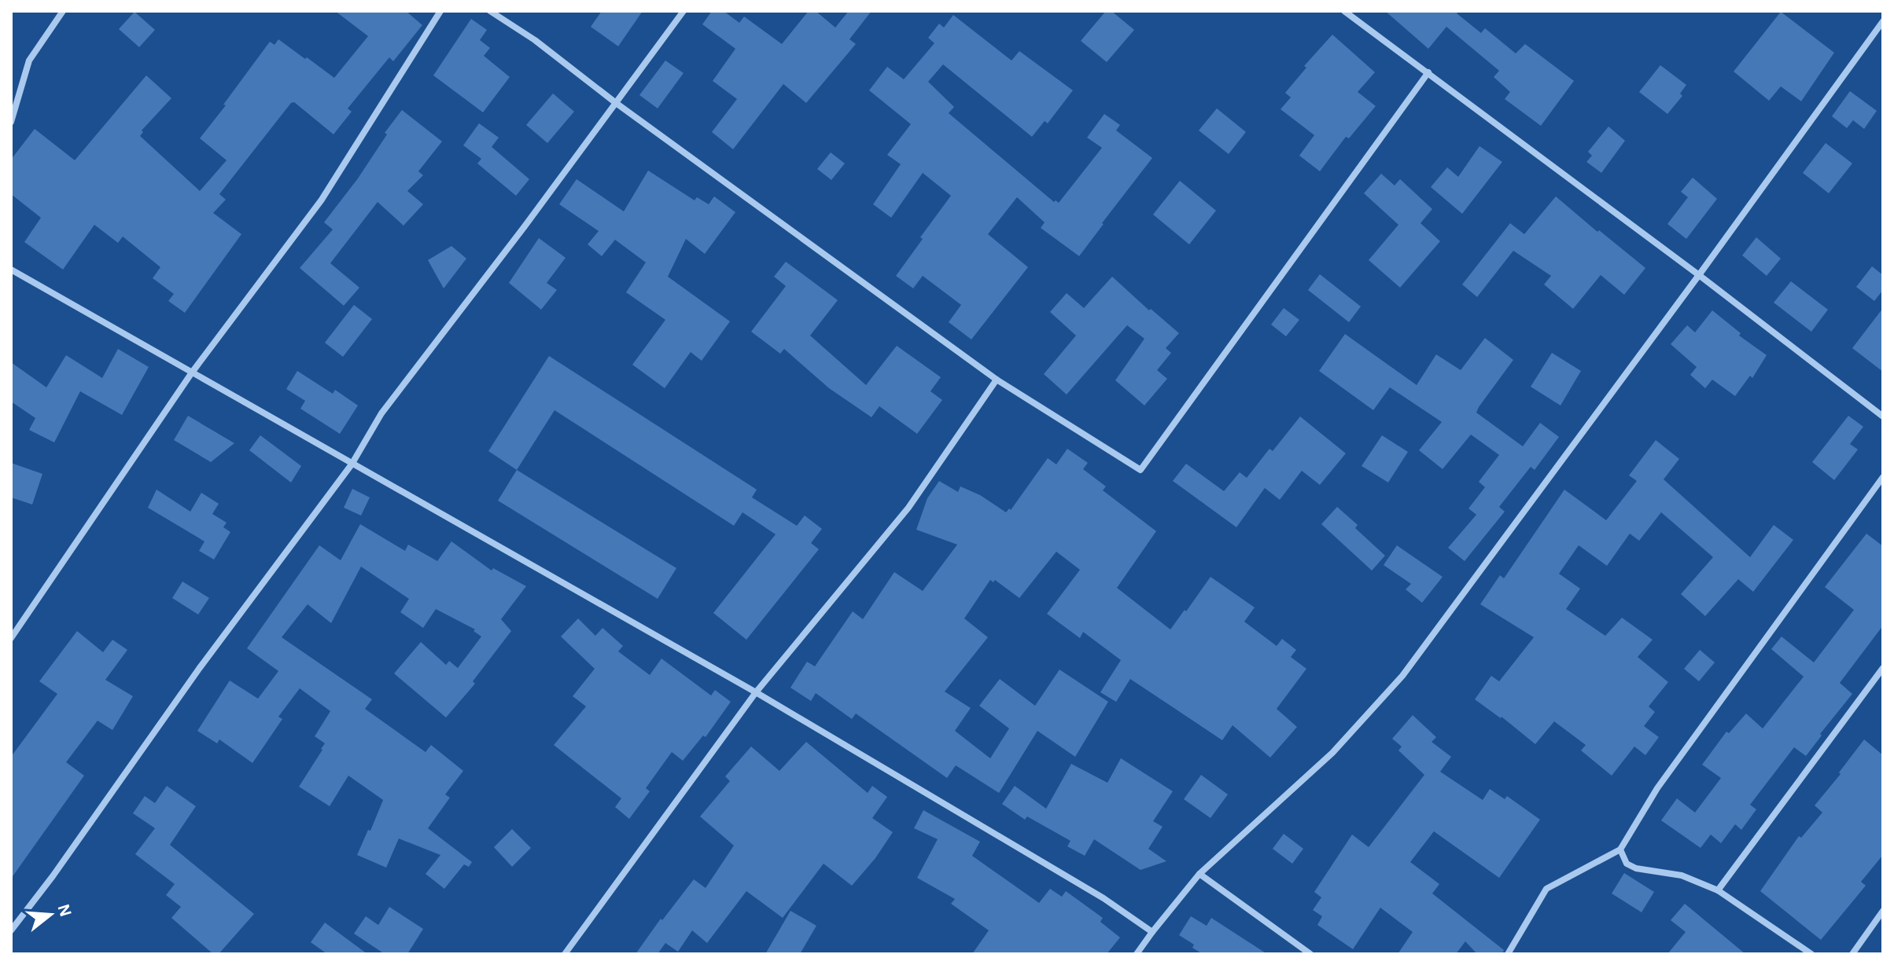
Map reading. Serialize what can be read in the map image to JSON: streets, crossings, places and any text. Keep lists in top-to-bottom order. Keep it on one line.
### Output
{"north":"right"}
